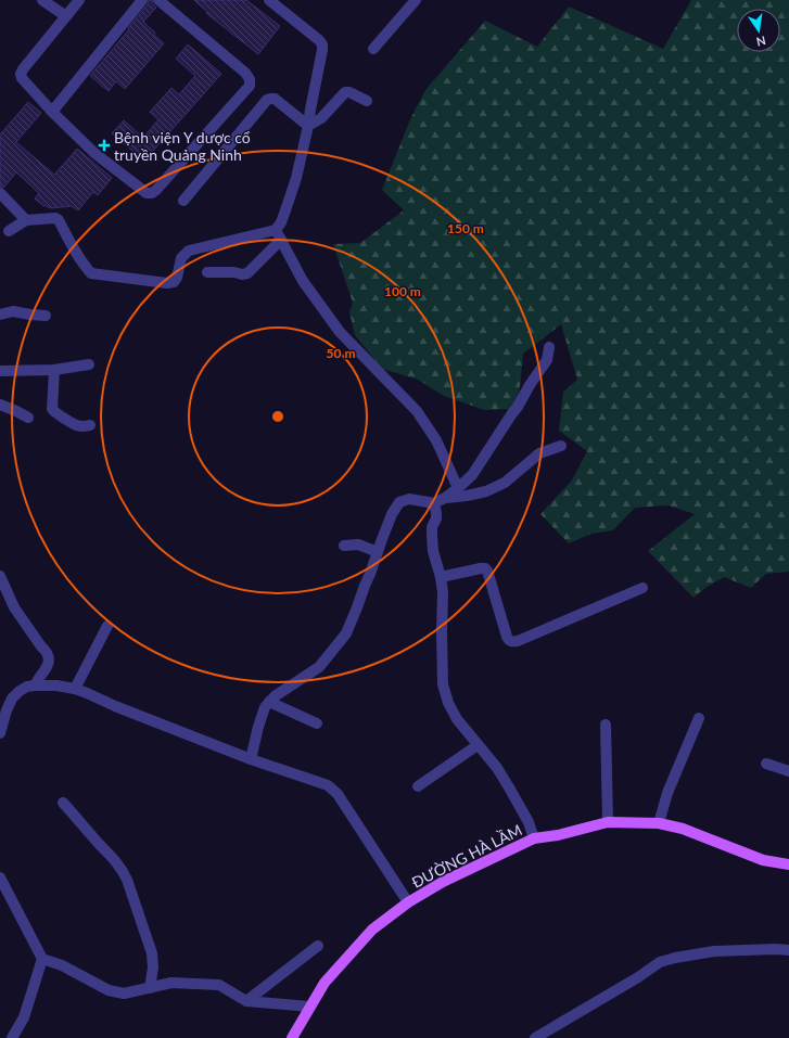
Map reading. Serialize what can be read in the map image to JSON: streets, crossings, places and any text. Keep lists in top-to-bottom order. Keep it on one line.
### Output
{"streets":{"main road":["ĐƯỜNG HÀ LẦM"]},"places":{"health":["Bệnh viện Y dược cổ truyền Quảng Ninh"]},"north":"bottom","rings":["150 m","100 m","50 m"]}
